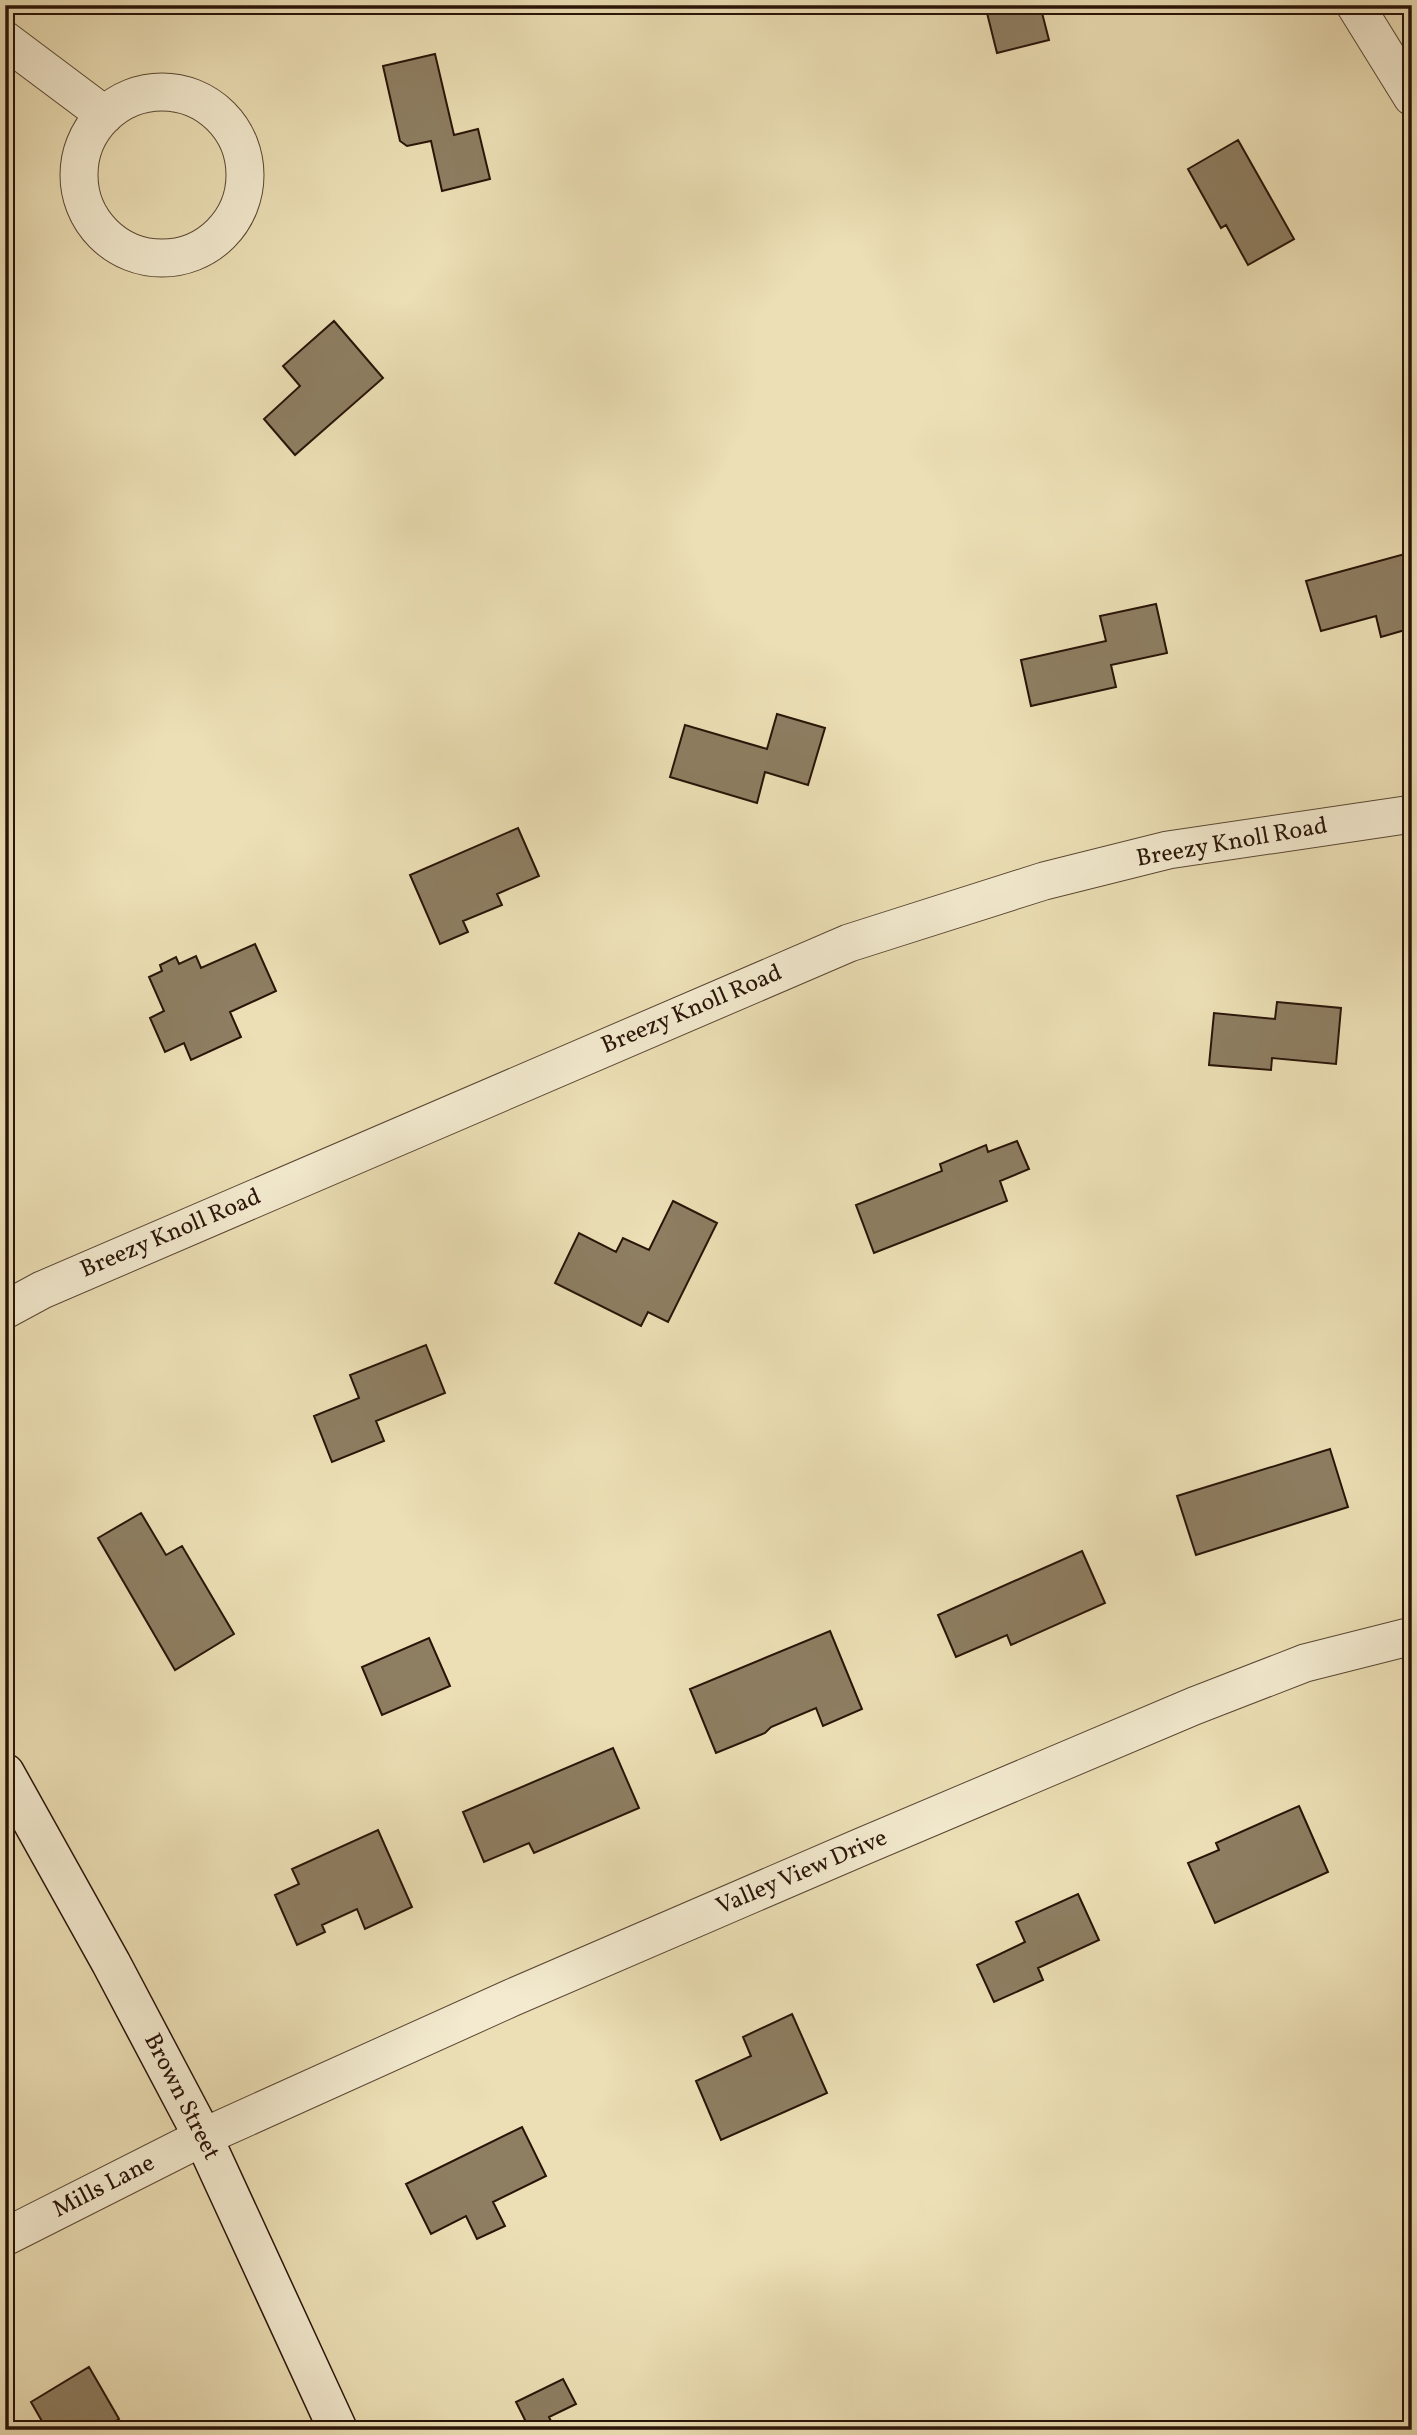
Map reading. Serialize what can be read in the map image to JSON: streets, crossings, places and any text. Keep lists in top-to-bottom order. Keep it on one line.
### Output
{"streets":{"street":["Breezy Knoll Road","Valley View Drive","Brown Street","Mills Lane"]},"crossings":[["Valley View Drive","Brown Street"],["Valley View Drive","Mills Lane"],["Brown Street","Mills Lane"]]}
